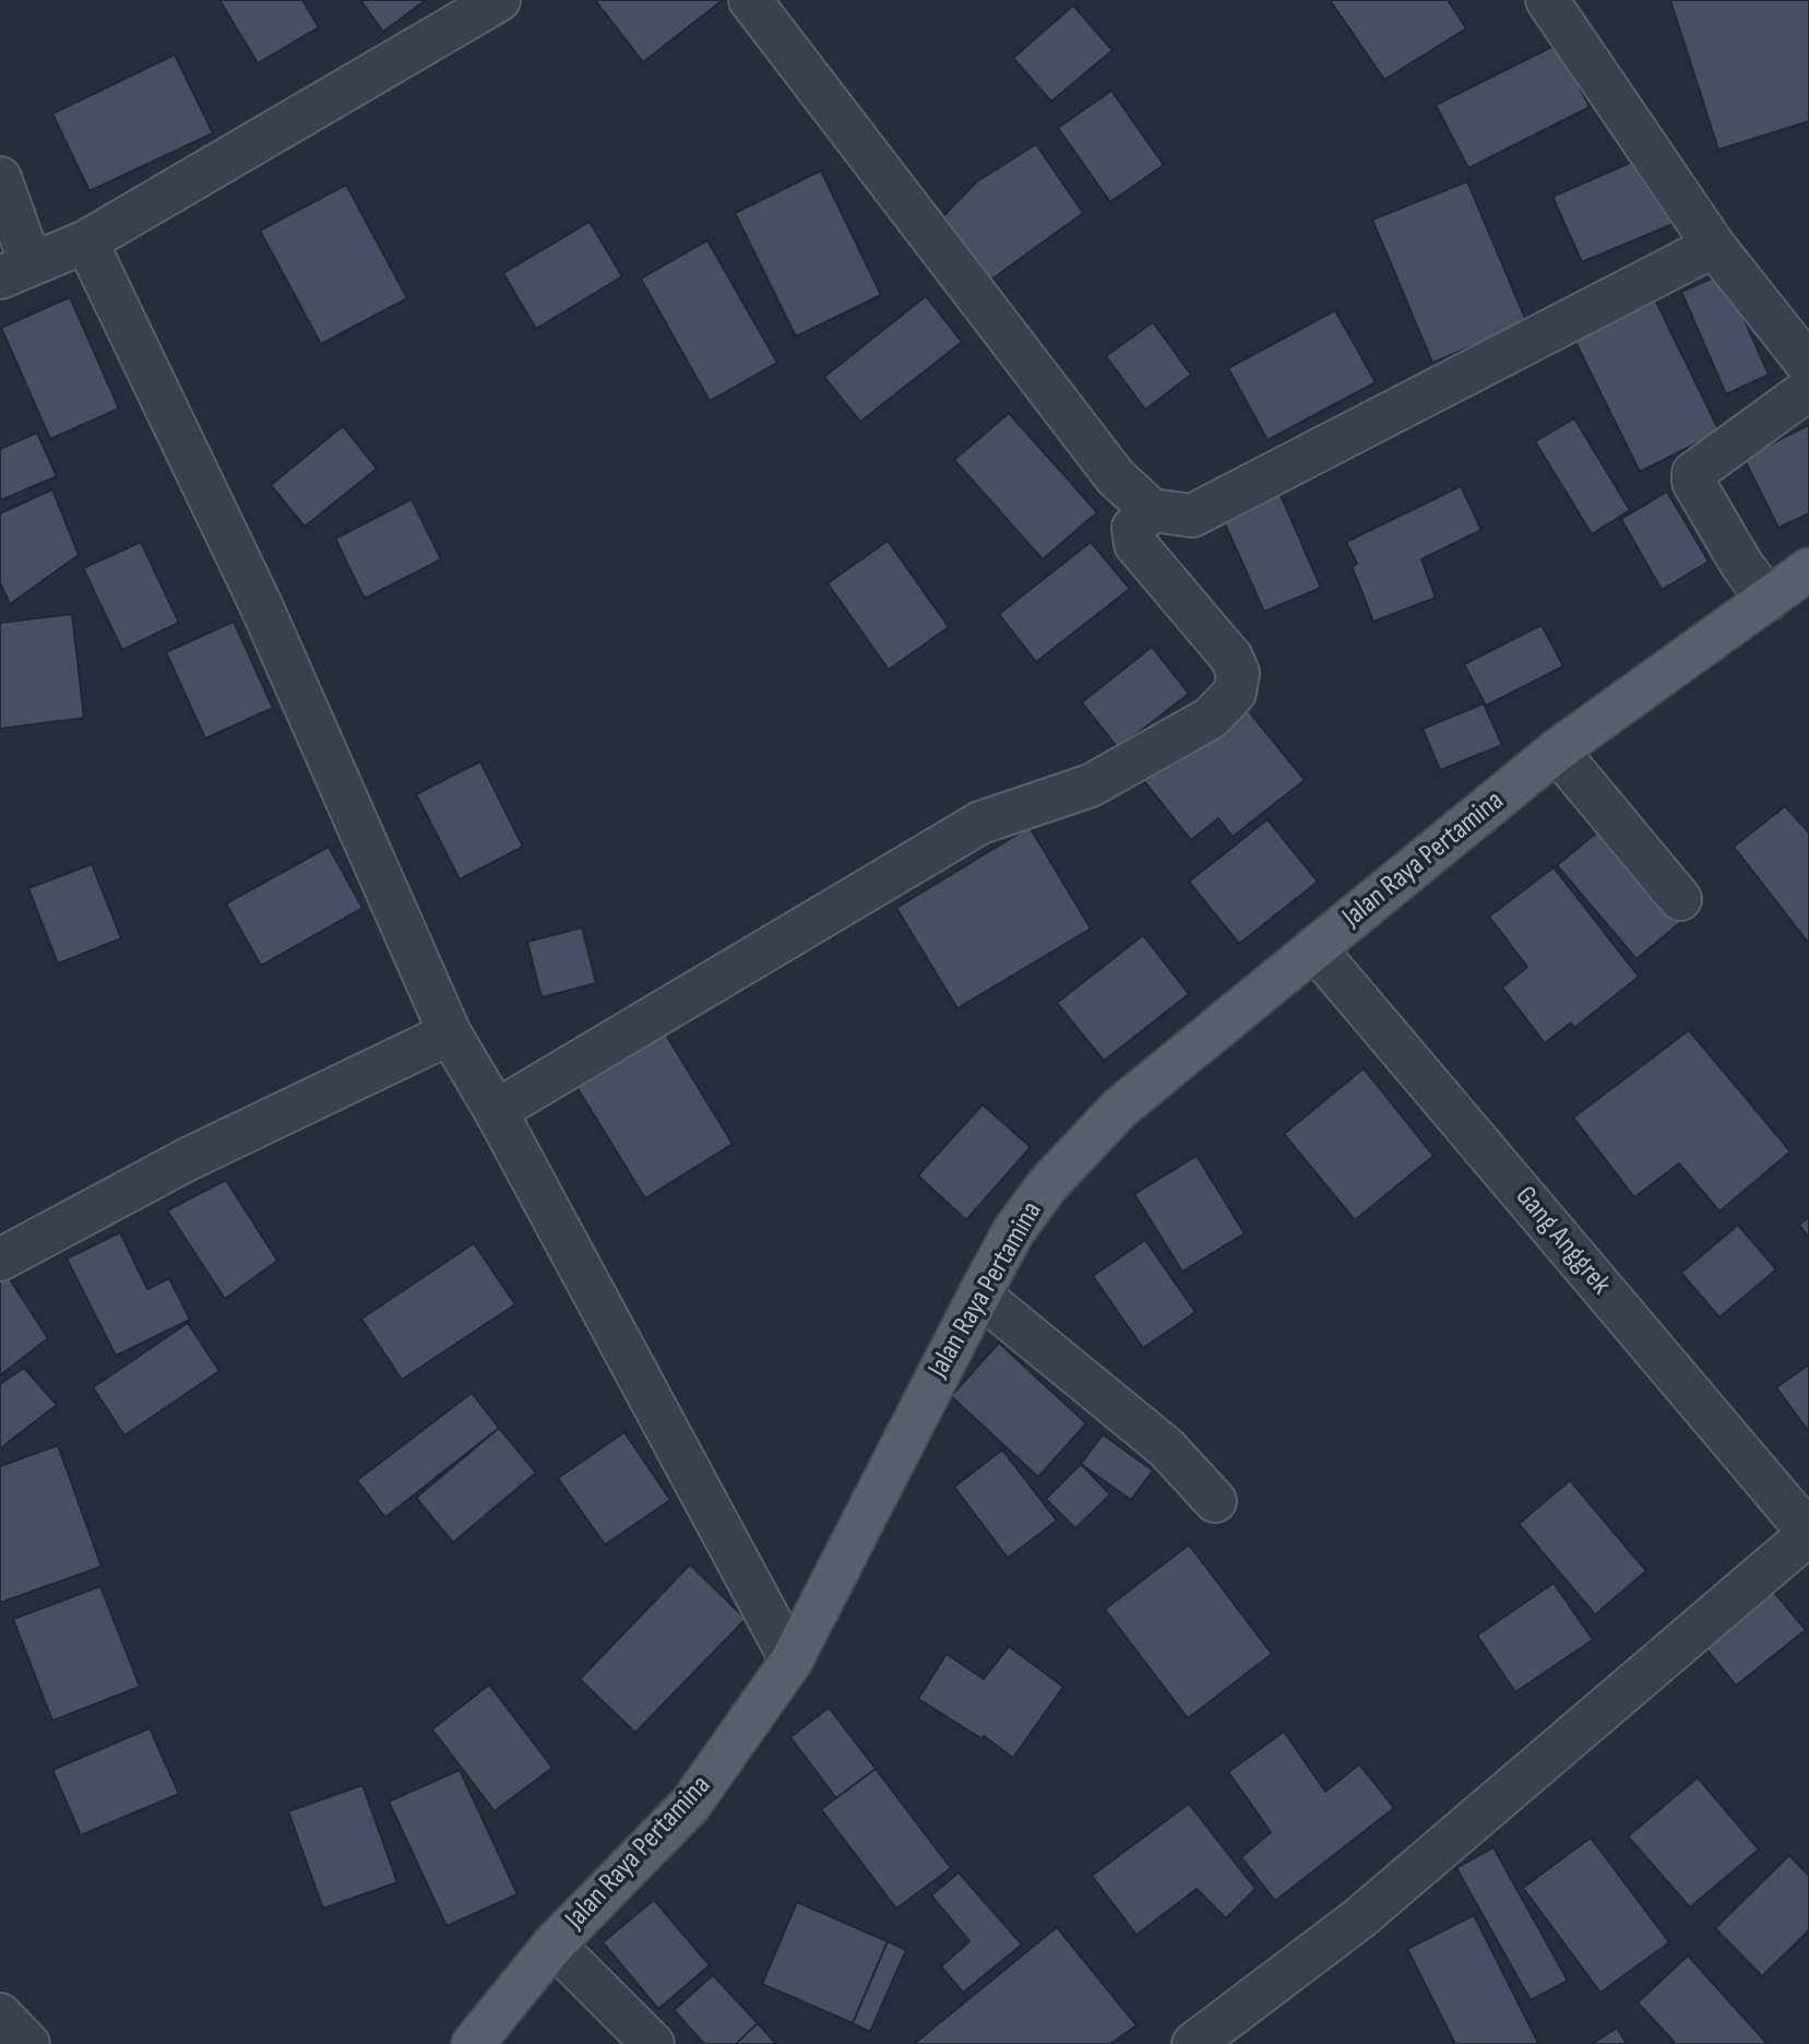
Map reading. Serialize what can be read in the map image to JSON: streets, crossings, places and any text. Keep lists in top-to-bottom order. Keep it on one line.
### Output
{"streets":{"main road":["Jalan Raya Pertamina"],"street":["Gang Anggrek"]},"crossings":[["Jalan Raya Pertamina","Gang Anggrek"]]}
